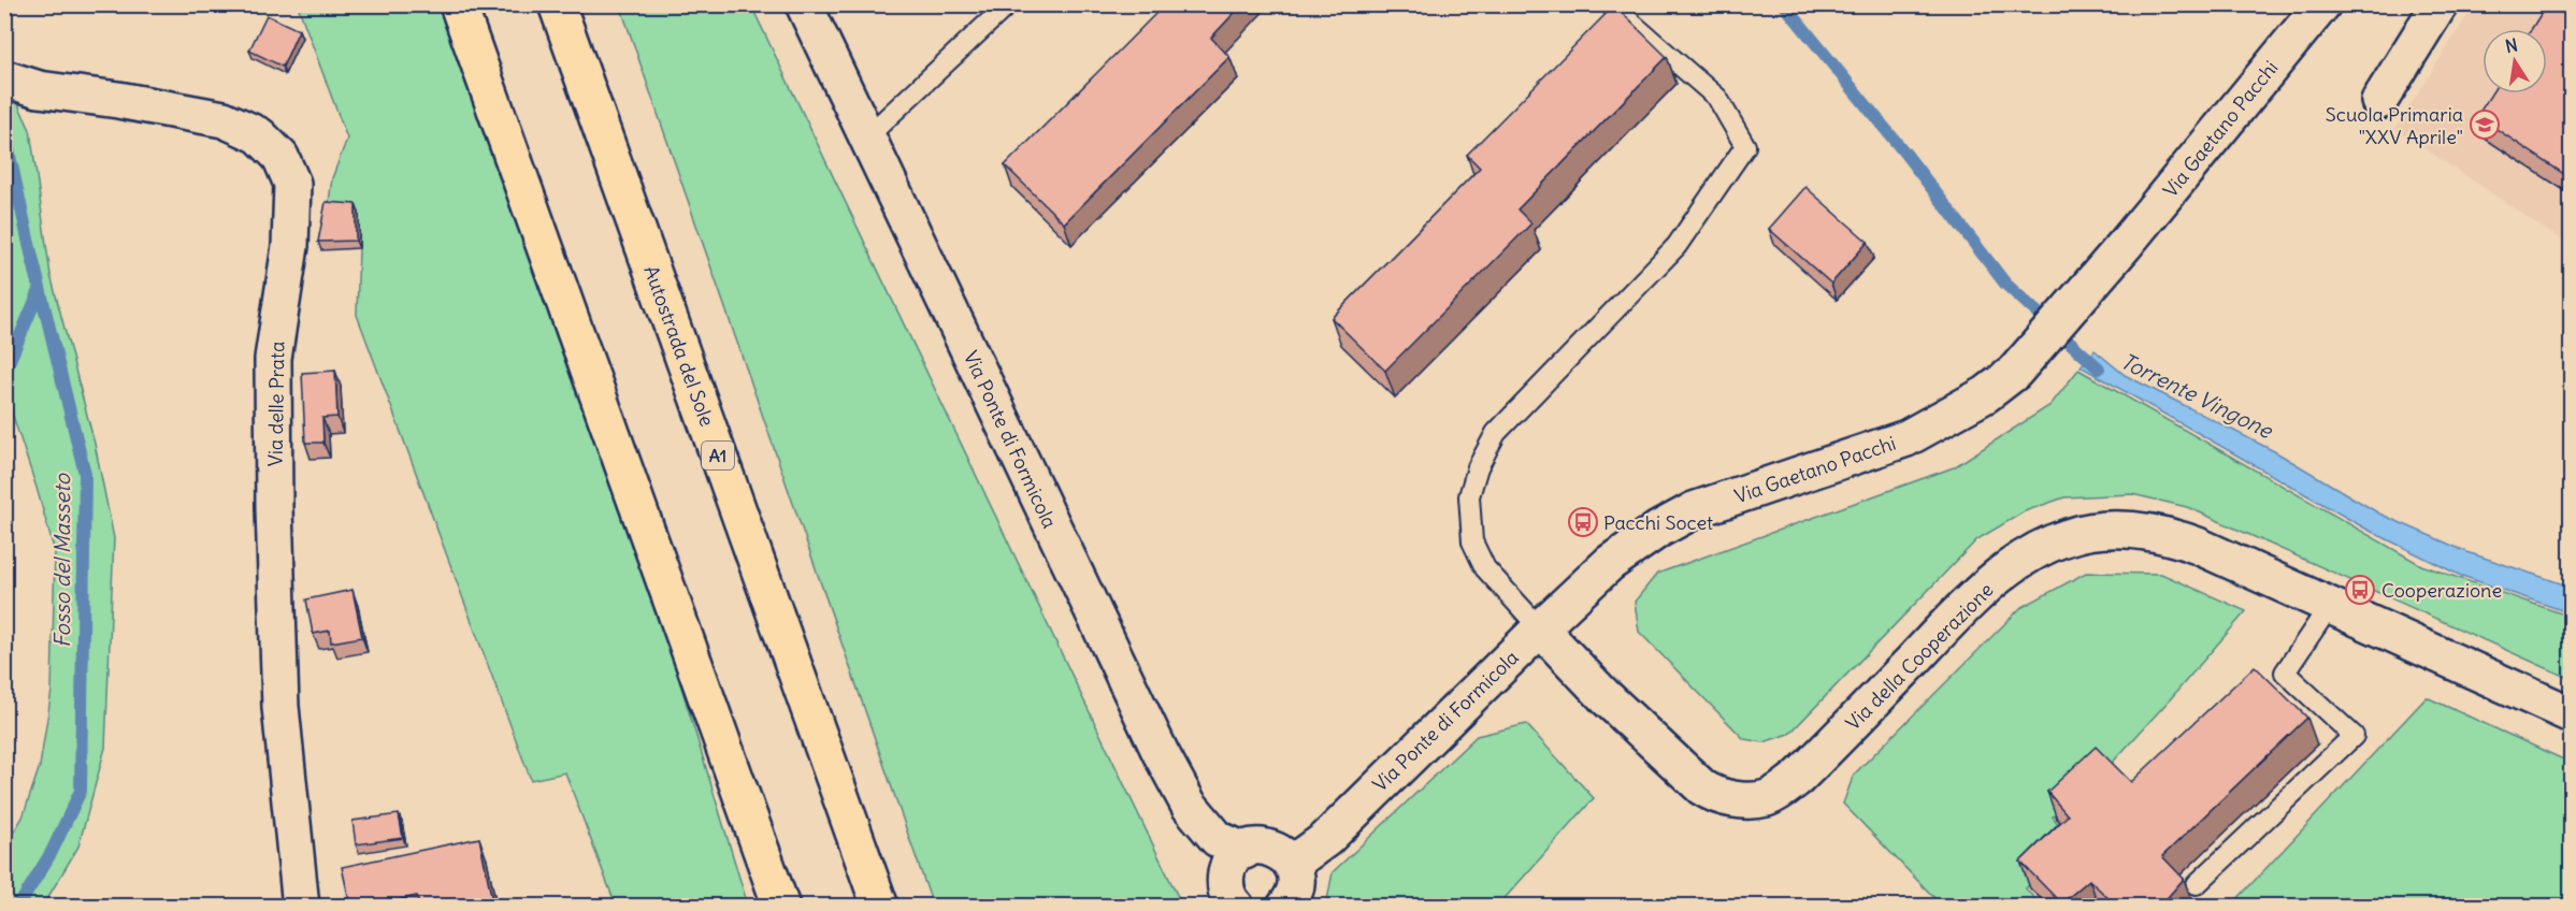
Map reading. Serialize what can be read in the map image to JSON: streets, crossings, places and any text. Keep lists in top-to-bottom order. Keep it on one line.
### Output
{"streets":{"highway":["Autostrada del Sole","A1"],"street":["Via Gaetano Pacchi","Via delle Prata","Via Ponte di Formicola","Via della Cooperazione"]},"crossings":[["Via Gaetano Pacchi","Via Ponte di Formicola"],["Via Gaetano Pacchi","Via della Cooperazione"],["Via Ponte di Formicola","Via della Cooperazione"]],"water":["Torrente Vingone","Fosso del Masseto"],"places":{"school or university":["Scuola Primaria \"XXV Aprile\""],"bus stop":["Pacchi Socet","Cooperazione"]},"north":"top"}
